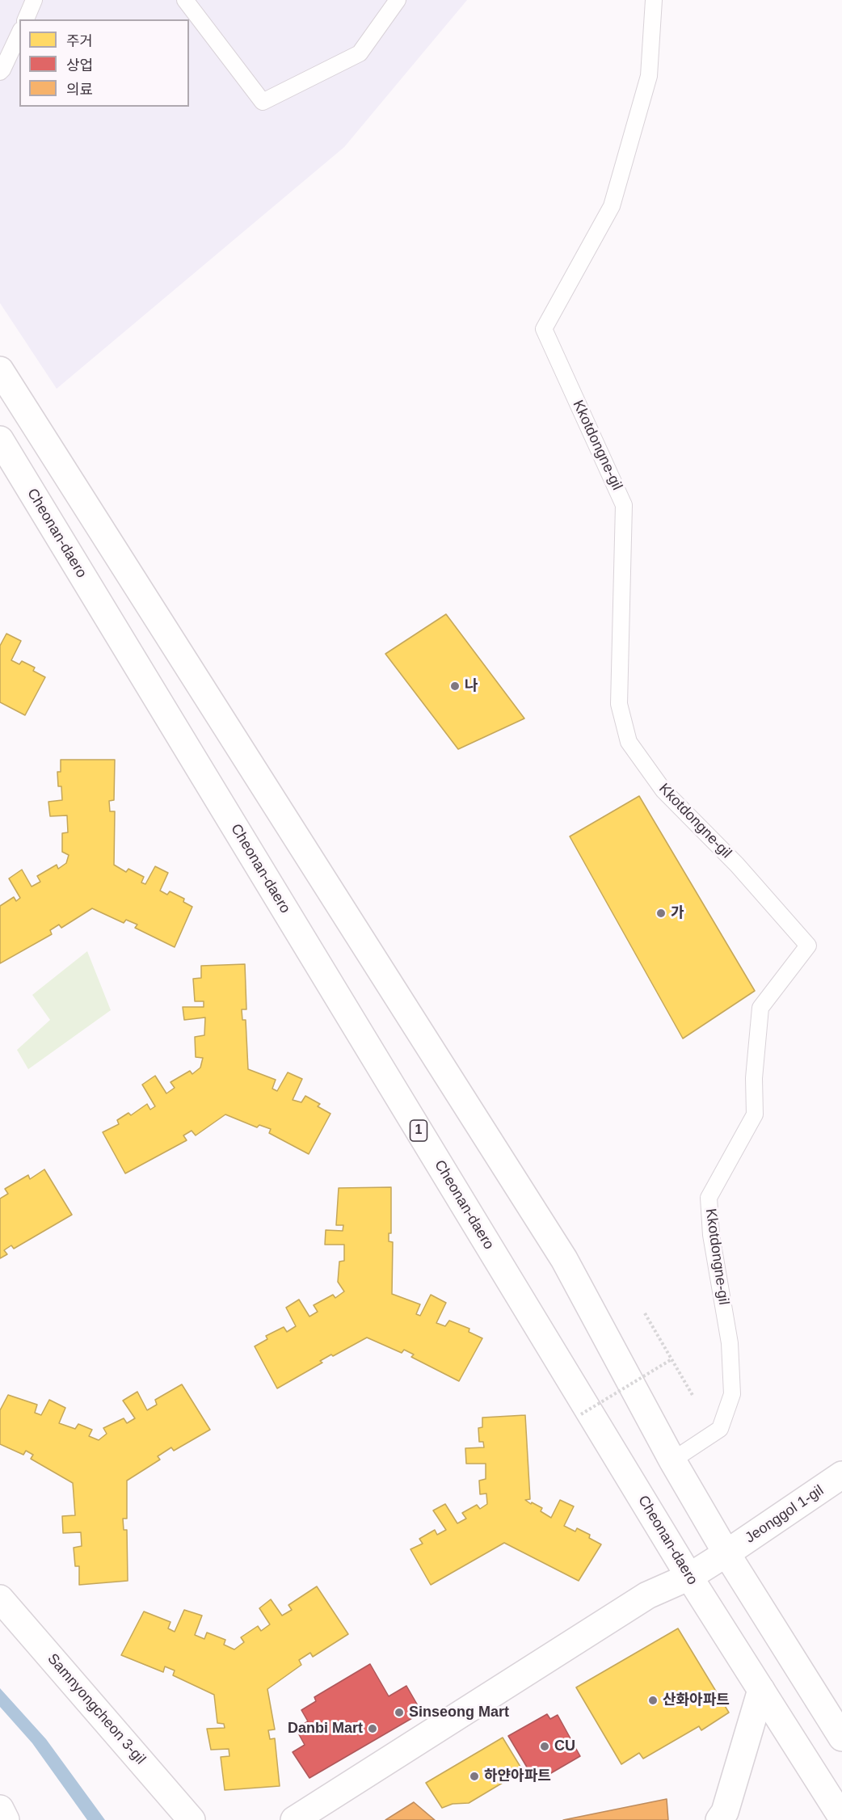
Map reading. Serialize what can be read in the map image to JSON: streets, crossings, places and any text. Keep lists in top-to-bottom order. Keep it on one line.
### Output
{"streets":{"main road":["Cheonan-daero","1","Jeonggol 1-gil","Samnyongcheon 3-gil"],"lane":["Kkotdongne-gil"]},"crossings":[["Cheonan-daero","Jeonggol 1-gil"]],"places":["나","가","산화아파트","Sinseong Mart","Danbi Mart","CU","하얀아파트"],"legend":["주거","상업","의료"]}
